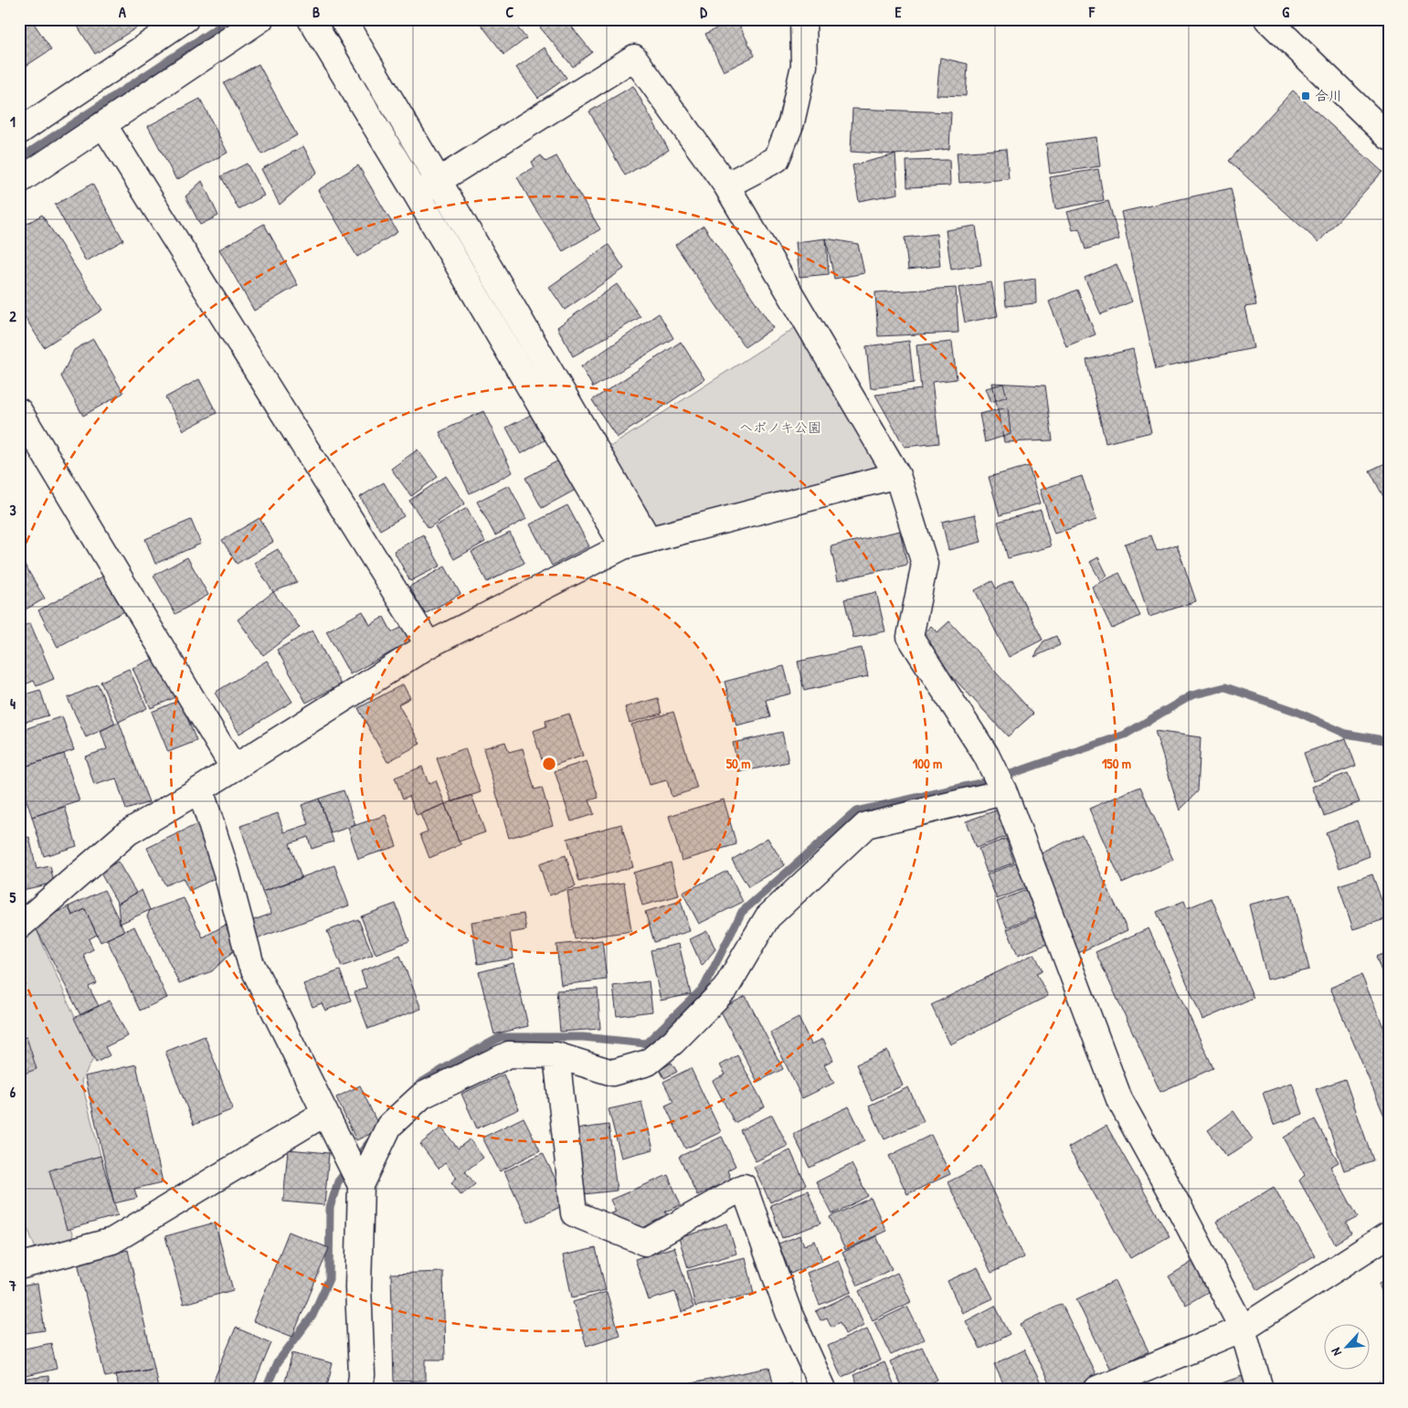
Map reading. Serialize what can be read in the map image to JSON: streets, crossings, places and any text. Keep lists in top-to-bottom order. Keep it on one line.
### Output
{"parks":["ヘボノキ公園"],"places":{"transit":["合川"]},"north":"bottom left","grid":{"columns":["A","B","C","D","E","F","G"],"rows":["1","2","3","4","5","6","7"]},"rings":["50 m","100 m","150 m"]}
